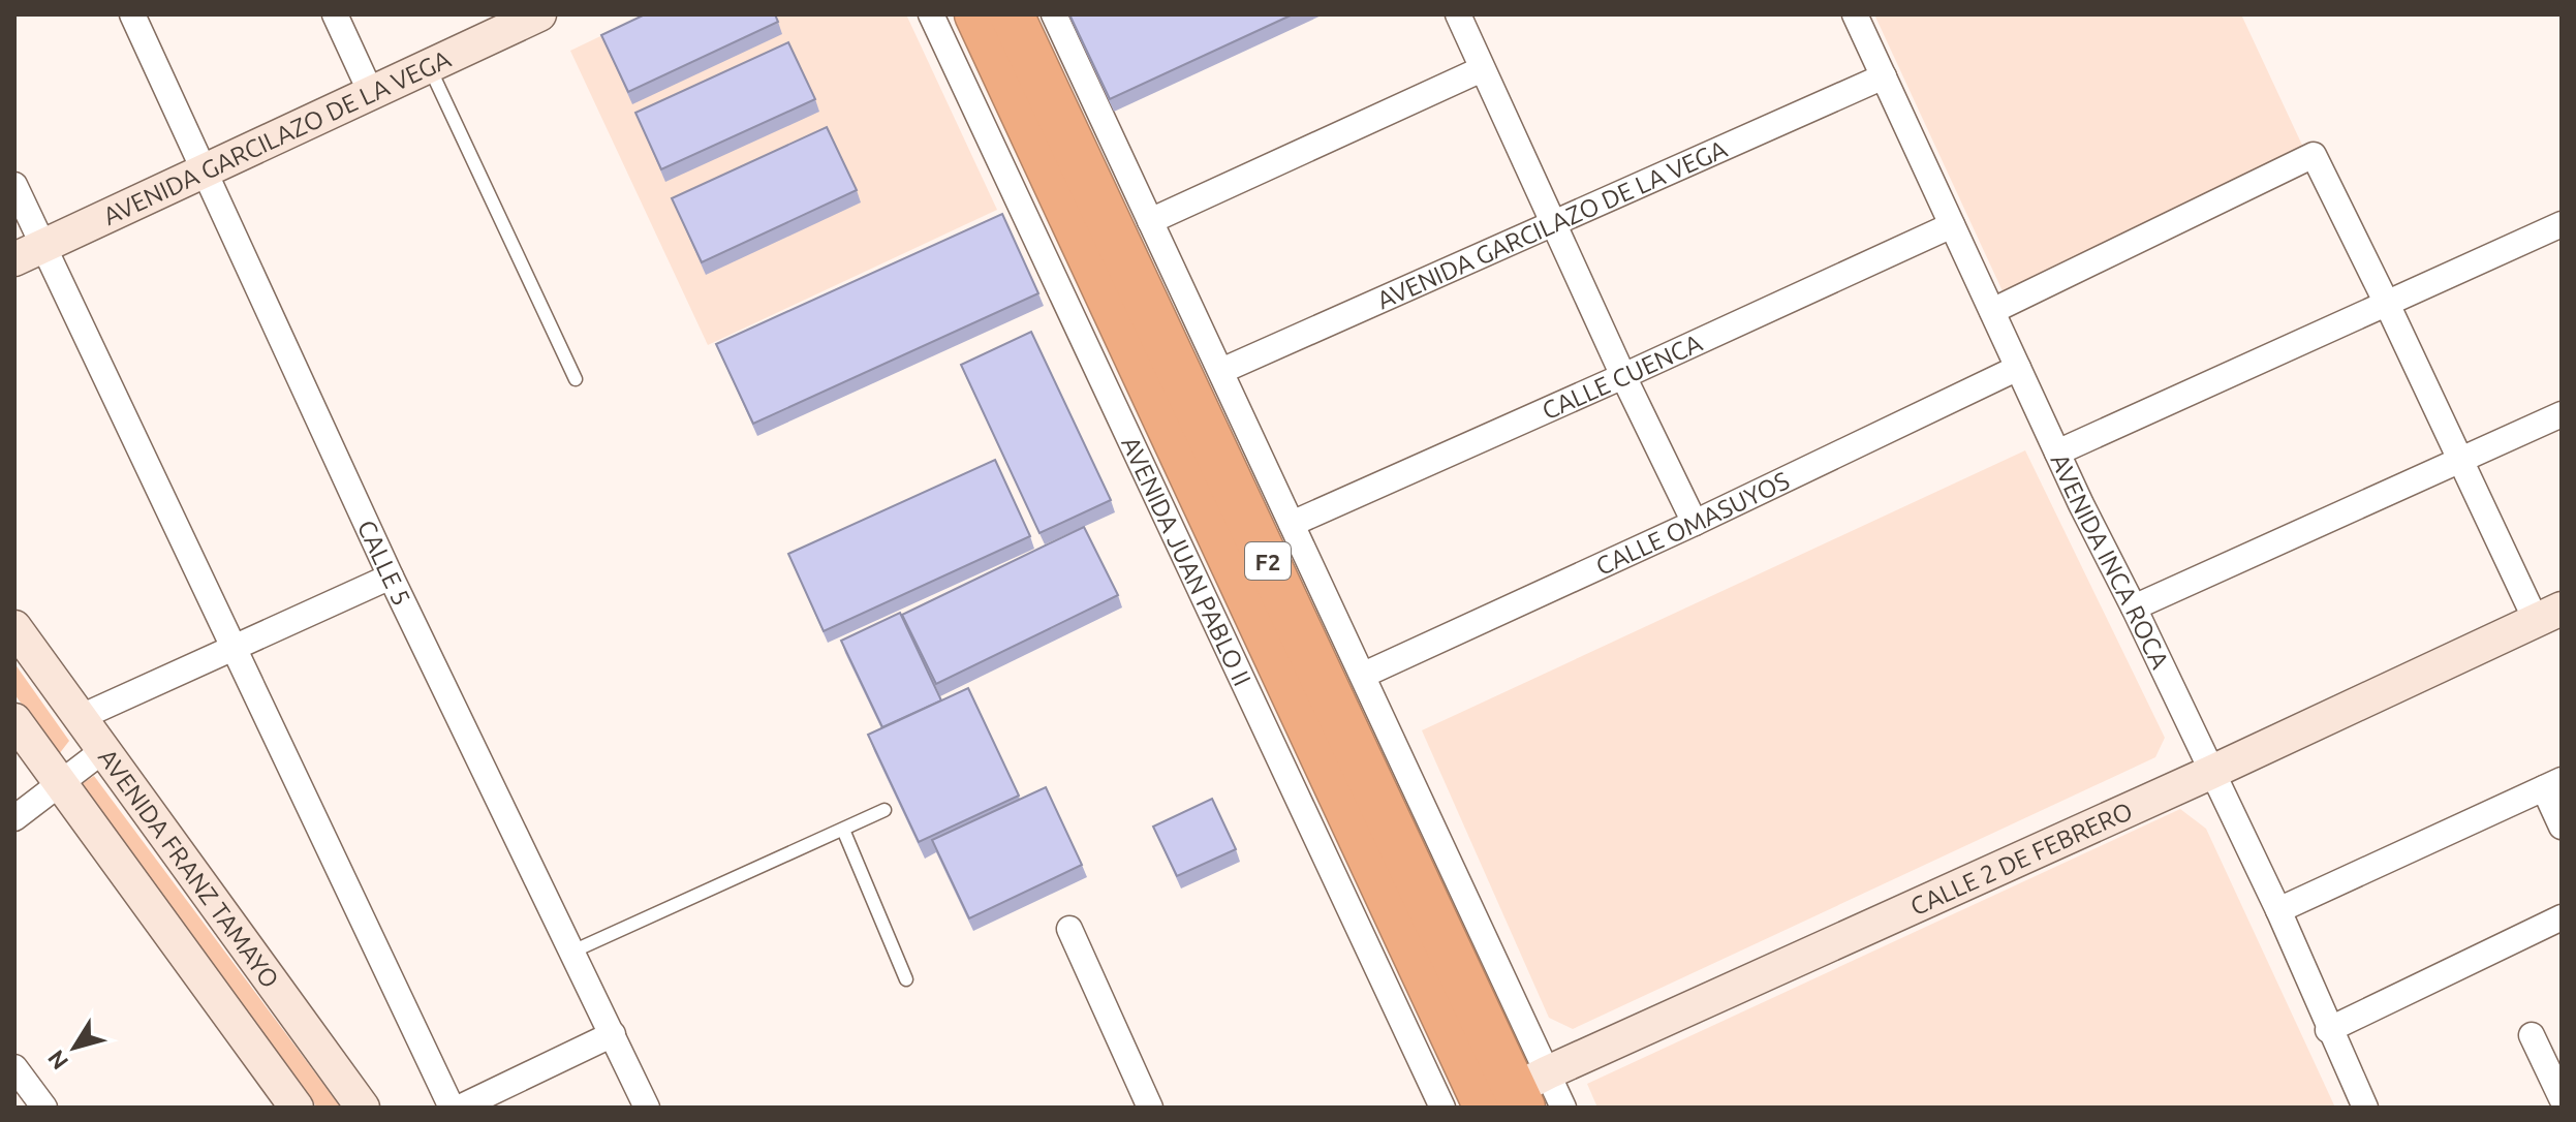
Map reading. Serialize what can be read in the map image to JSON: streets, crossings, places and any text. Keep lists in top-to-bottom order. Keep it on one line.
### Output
{"streets":{"highway":["AVENIDA JUAN PABLO II","F2"],"street":["AVENIDA GARCILAZO DE LA VEGA","CALLE CUENCA","CALLE OMASUYOS","AVENIDA INCA ROCA","CALLE 5","CALLE 2 DE FEBRERO","AVENIDA FRANZ TAMAYO"]},"crossings":[["AVENIDA GARCILAZO DE LA VEGA","AVENIDA JUAN PABLO II"],["AVENIDA GARCILAZO DE LA VEGA","AVENIDA INCA ROCA"],["AVENIDA GARCILAZO DE LA VEGA","CALLE 5"],["CALLE CUENCA","AVENIDA JUAN PABLO II"],["CALLE CUENCA","AVENIDA INCA ROCA"],["CALLE OMASUYOS","AVENIDA JUAN PABLO II"],["CALLE OMASUYOS","AVENIDA INCA ROCA"],["AVENIDA JUAN PABLO II","CALLE 2 DE FEBRERO"],["AVENIDA INCA ROCA","CALLE 2 DE FEBRERO"]],"north":"bottom left"}
